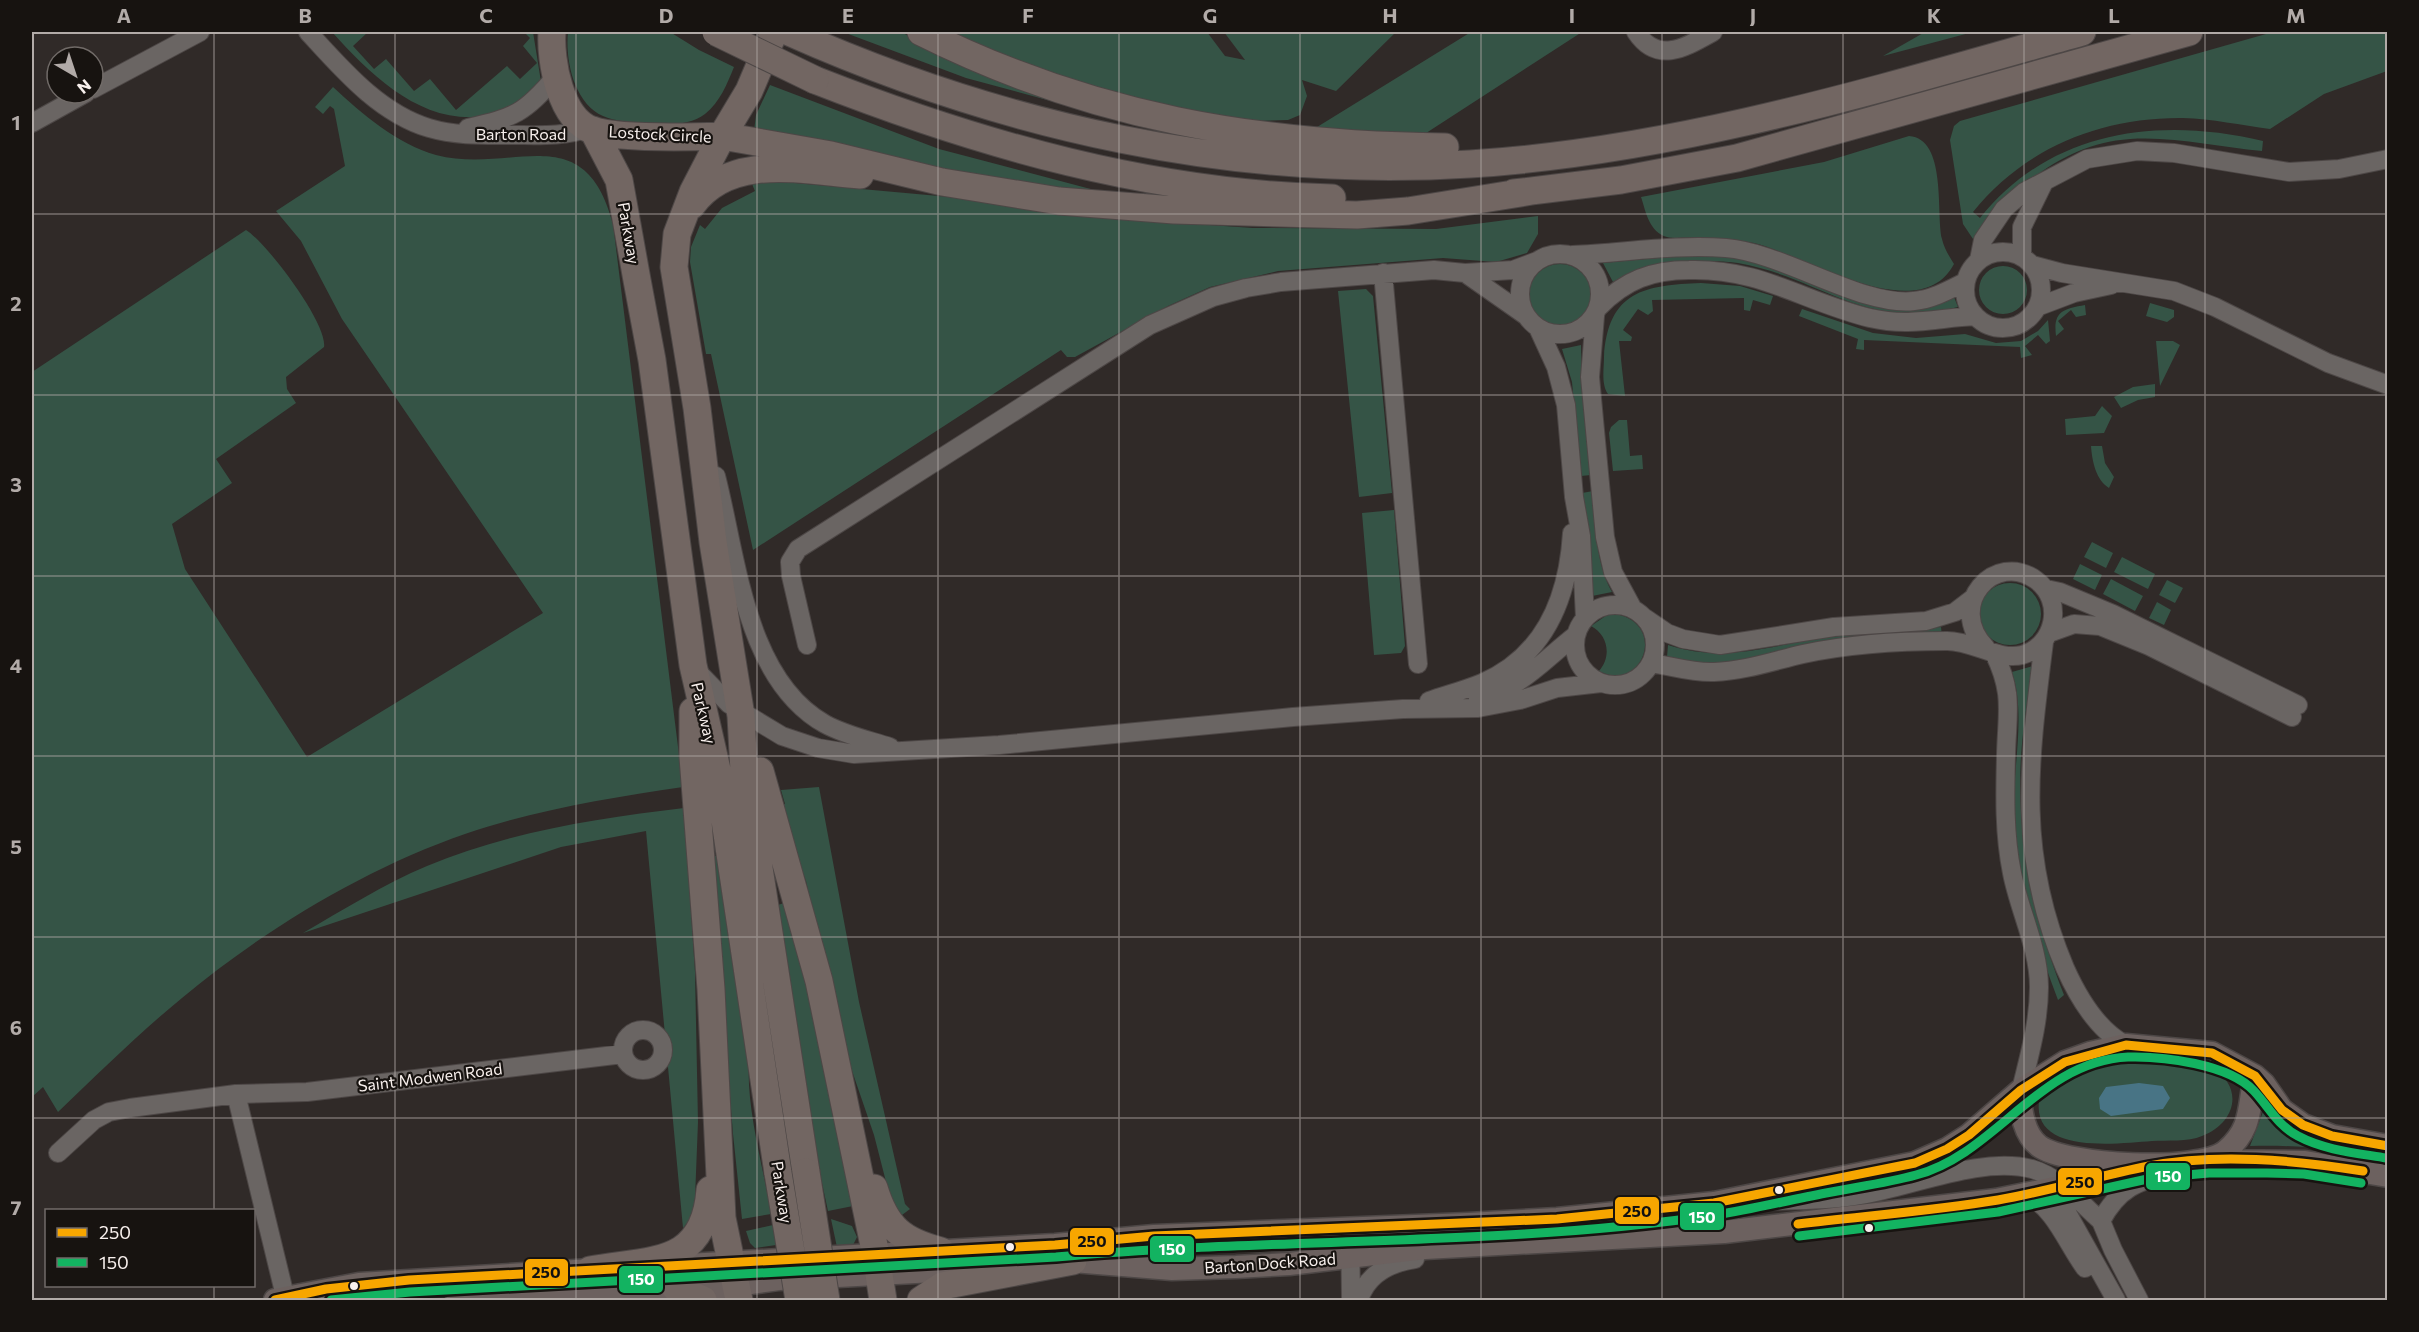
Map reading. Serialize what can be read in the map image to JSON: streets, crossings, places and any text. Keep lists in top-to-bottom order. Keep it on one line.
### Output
{"streets":{"highway":["Lostock Circle","Parkway"],"main road":["Barton Dock Road"],"street":["Barton Road","Saint Modwen Road"]},"crossings":[["Barton Road","Lostock Circle"],["Barton Road","Parkway"],["Lostock Circle","Parkway"]],"lines":["transit line 250","transit line 150"],"legend":["250","150"],"north":"bottom right","grid":{"columns":["A","B","C","D","E","F","G","H","I","J","K","L","M"],"rows":["1","2","3","4","5","6","7"]}}
